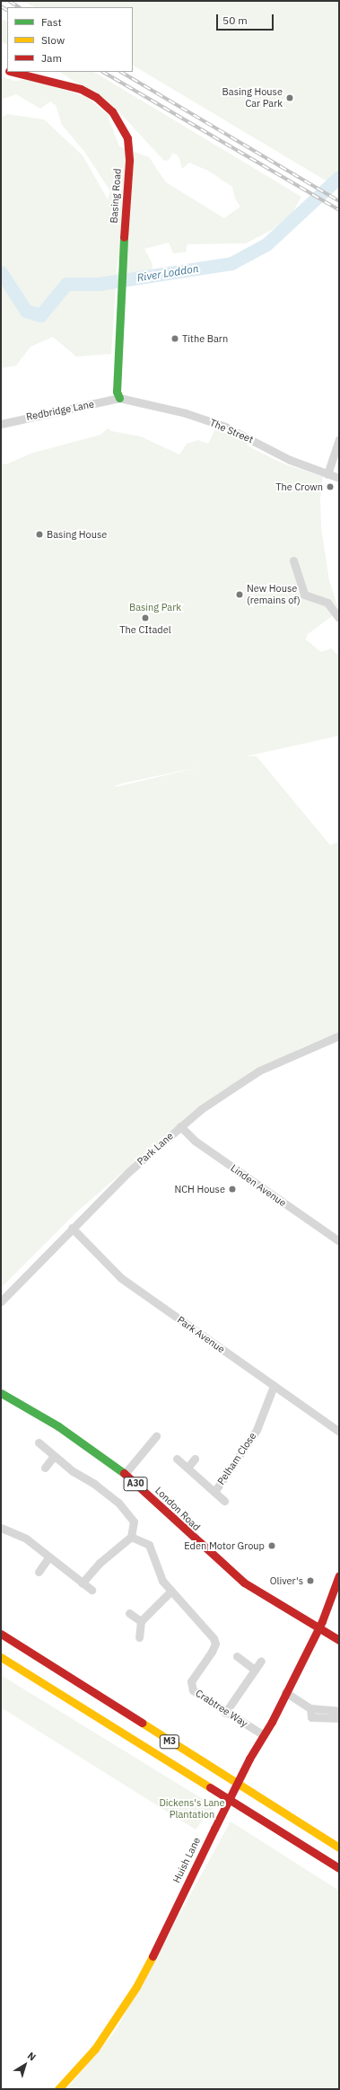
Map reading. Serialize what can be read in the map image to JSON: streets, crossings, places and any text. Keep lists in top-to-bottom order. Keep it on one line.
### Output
{"streets":{"main road":["Basing Road","A30","London Road","M3","Huish Lane"],"street":["Redbridge Lane","The Street","Park Lane","Linden Avenue","Park Avenue","Pelham Close","Crabtree Way"]},"crossings":[["Basing Road","Redbridge Lane"],["Basing Road","The Street"],["Redbridge Lane","The Street"],["Park Lane","Linden Avenue"],["Park Lane","Park Avenue"],["Park Avenue","Pelham Close"],["London Road","Huish Lane"],["Crabtree Way","Huish Lane"]],"water":["River Loddon"],"parks":["Basing Park","Dickens's Lane Plantation"],"places":["Basing House Car Park","Tithe Barn","The Crown","Basing House","New House (remains of)","The CItadel","NCH House","Eden Motor Group","Oliver's"],"legend":["Fast","Slow","Jam"],"scale_bar":"50 m","north":"top right"}
